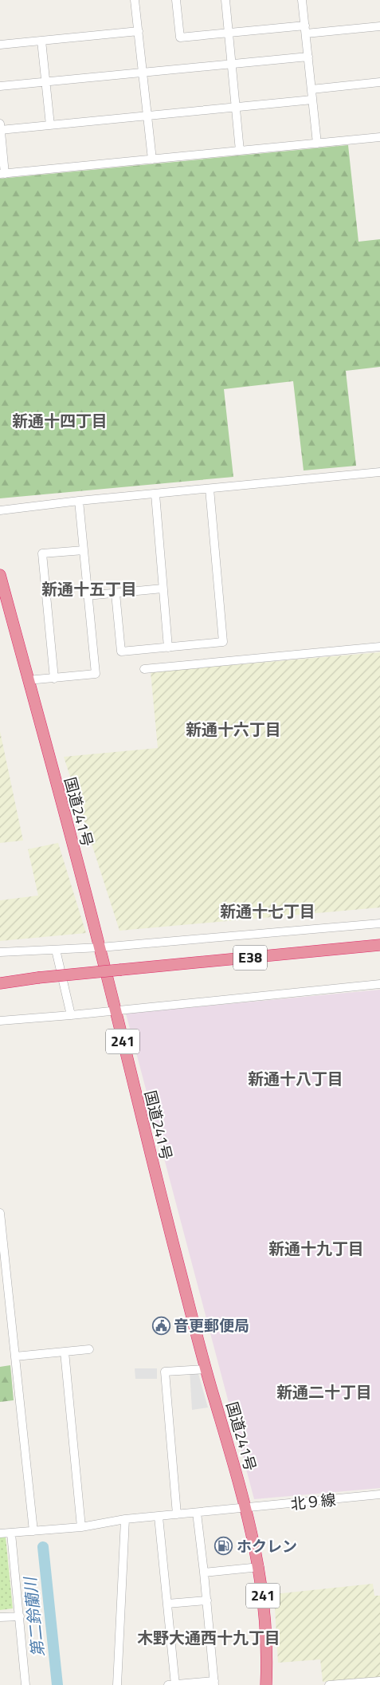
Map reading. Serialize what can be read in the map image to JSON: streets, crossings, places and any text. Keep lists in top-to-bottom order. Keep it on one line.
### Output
{"streets":{"highway":["国道241号","E38","241"],"street":["北９線"]},"crossings":[["国道241号","北９線"]],"districts":["新通十四丁目","新通十五丁目","新通十六丁目","新通十七丁目","新通十八丁目","新通十九丁目","新通二十丁目","木野大通西十九丁目"],"water":["第二鈴蘭川"],"places":{"public building":["音更郵便局"],"fuel station":["ホクレン"]}}
